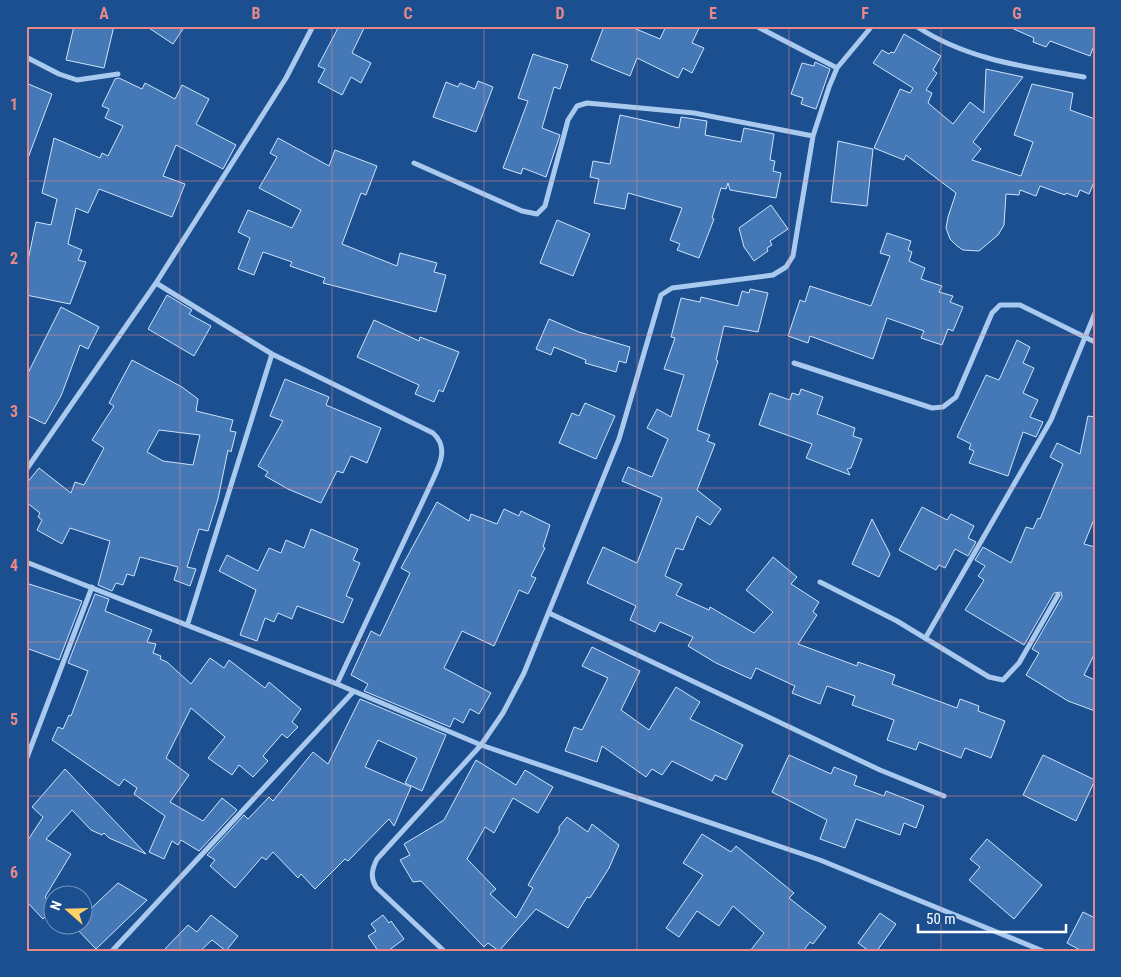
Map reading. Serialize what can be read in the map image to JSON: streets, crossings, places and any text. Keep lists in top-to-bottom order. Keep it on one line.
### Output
{"scale_bar":"50 m","north":"left","grid":{"columns":["A","B","C","D","E","F","G"],"rows":["1","2","3","4","5","6"]}}
